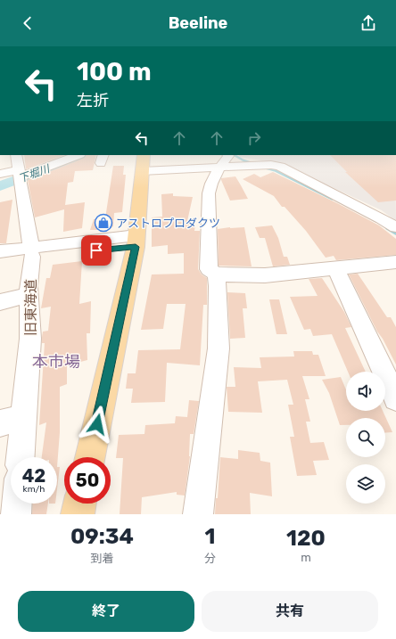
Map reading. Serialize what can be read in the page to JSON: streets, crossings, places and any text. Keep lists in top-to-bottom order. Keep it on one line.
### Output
{"streets":{"street":["旧東海道"]},"districts":["本市場"],"water":["下堀川"],"places":{"shop":["アストロプロダクツ"]},"page":{"header":"Beeline","turn":["100 m","左折"],"speed":"42 km/h","limit":"50","eta":["09:34","到着","1","分","120","m"],"buttons":["終了","共有"]}}
